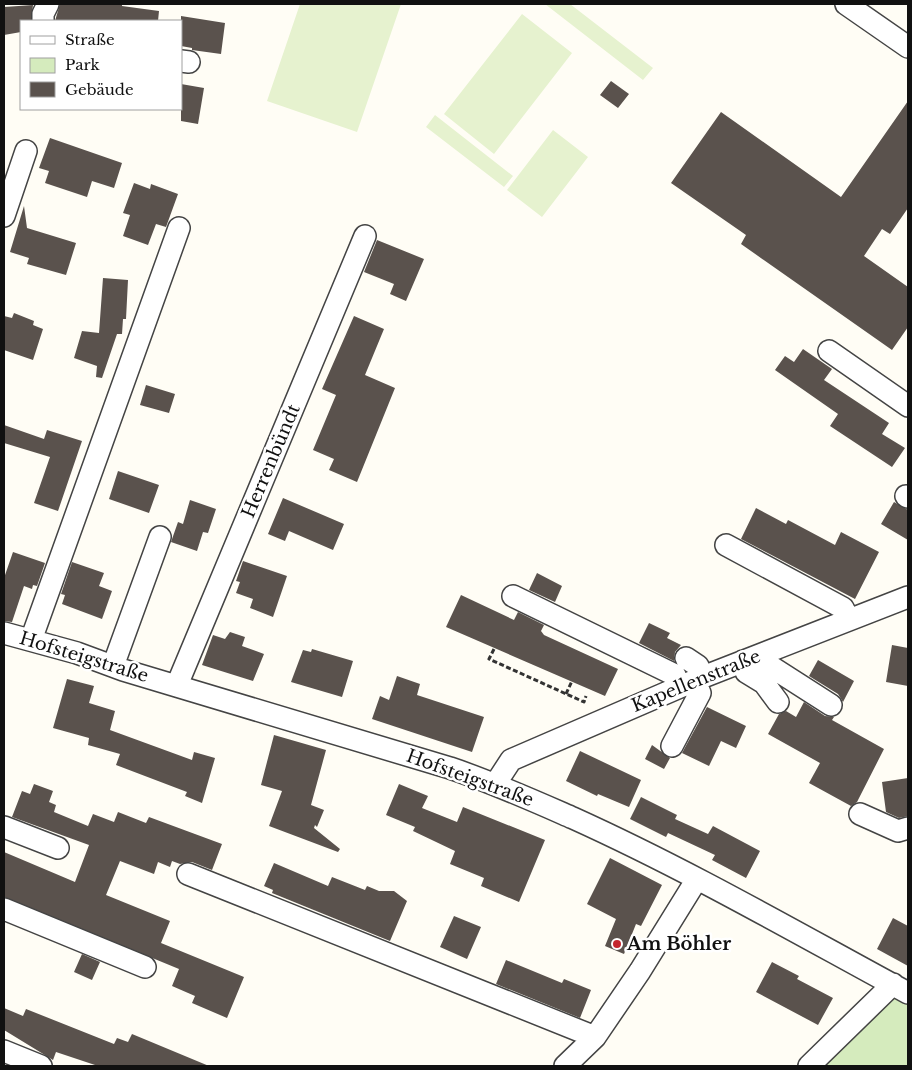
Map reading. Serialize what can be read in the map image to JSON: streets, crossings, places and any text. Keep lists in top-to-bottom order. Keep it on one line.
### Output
{"streets":{"street":["Herrenbündt","Hofsteigstraße","Kapellenstraße"]},"crossings":[["Herrenbündt","Hofsteigstraße"],["Hofsteigstraße","Kapellenstraße"]],"places":["Am Böhler"],"legend":["Straße","Park","Gebäude"]}
